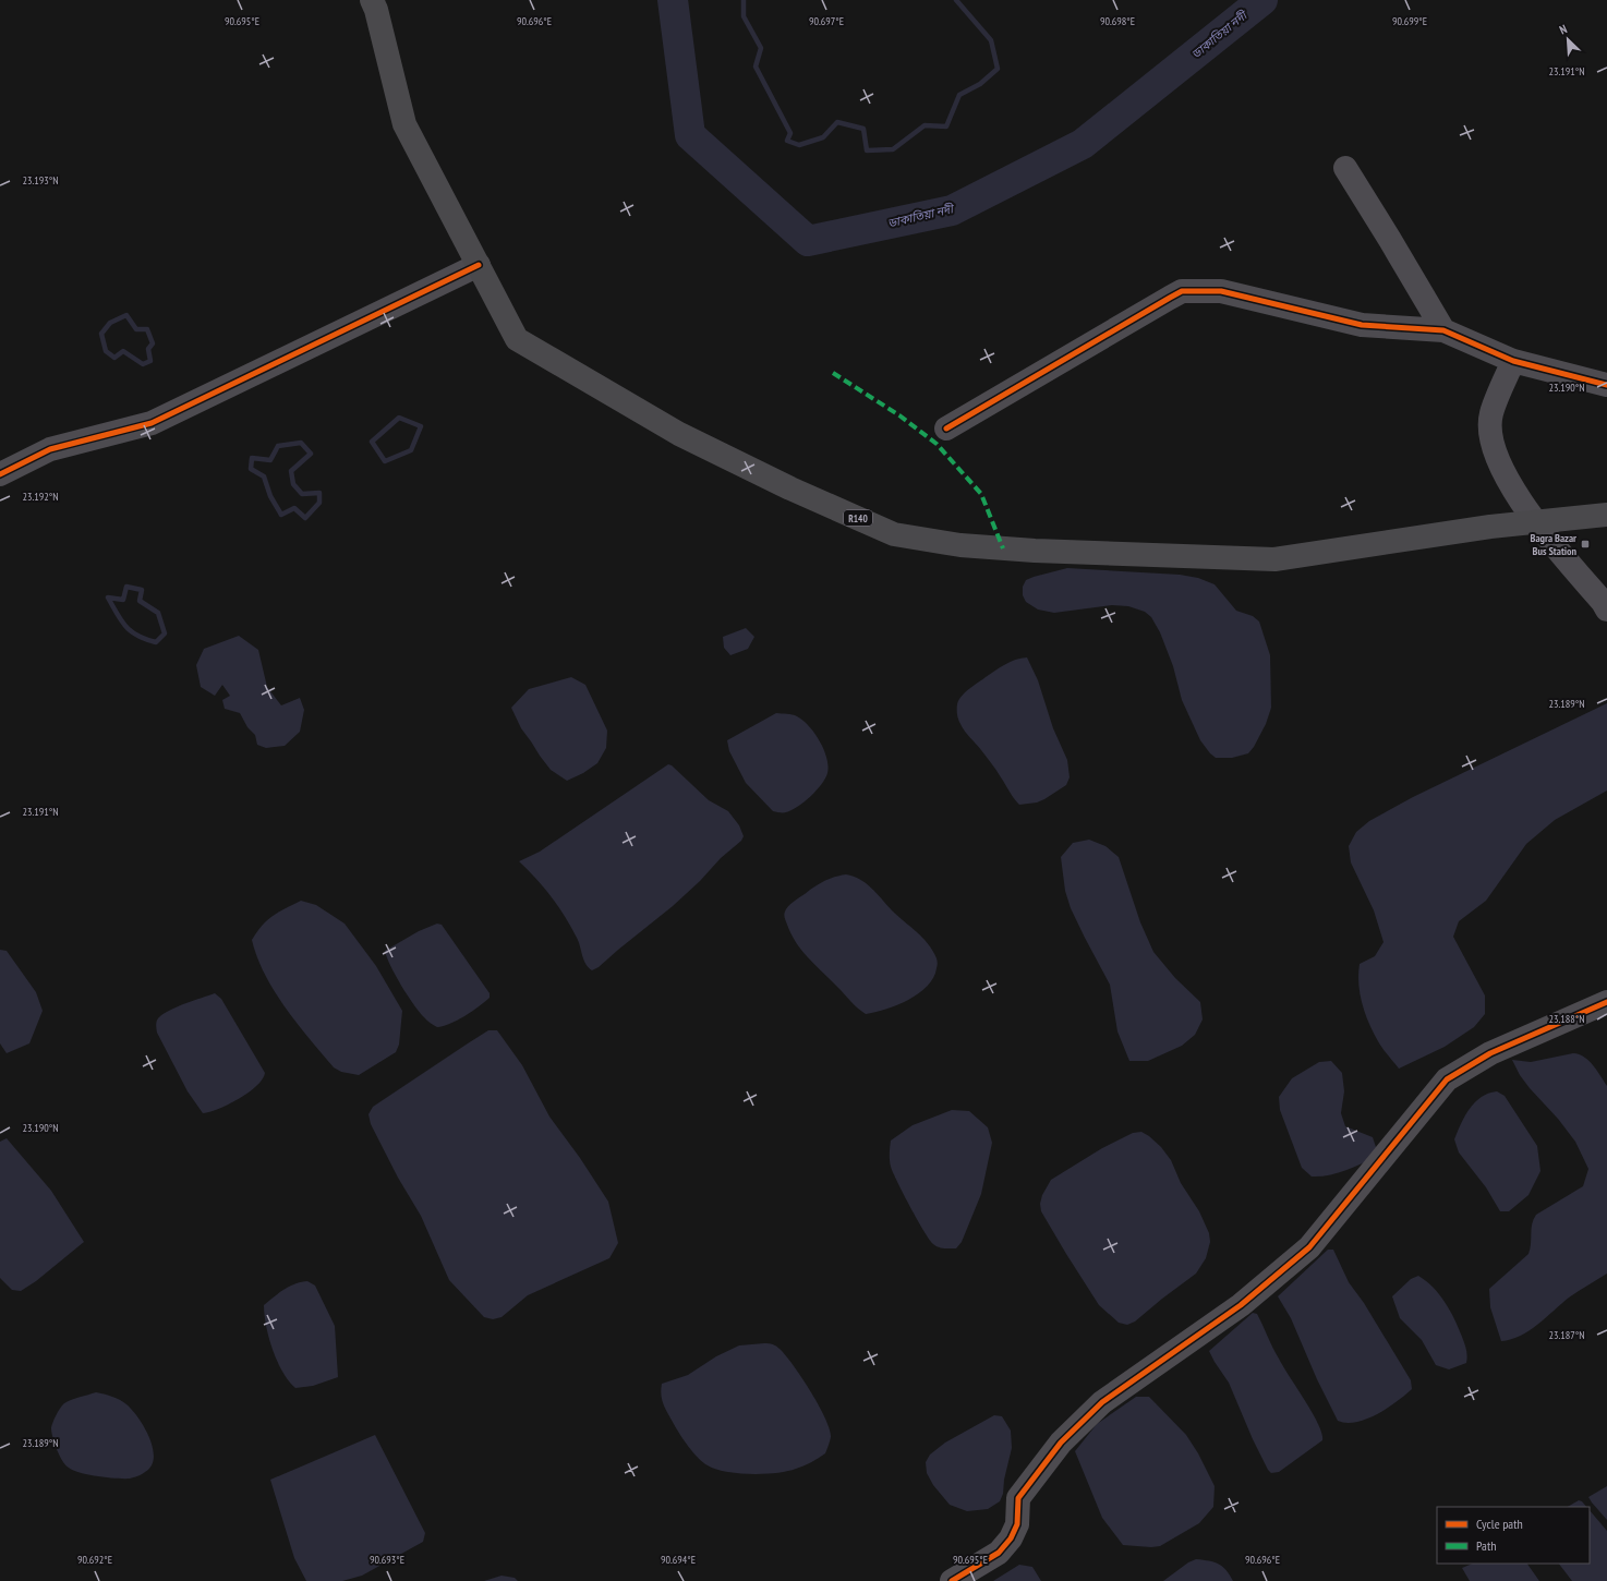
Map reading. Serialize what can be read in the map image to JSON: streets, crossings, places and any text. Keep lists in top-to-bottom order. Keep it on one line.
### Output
{"streets":{"main road":["R140"]},"water":["ডাকাতিয়া নদী"],"places":{"transit":["Bagra Bazar Bus Station"]},"legend":["Cycle path","Path"],"north":"top left","coordinates":["90.698°E","90.695°E","90.696°E","90.697°E","90.699°E","23.191°N","23.193°N","23.190°N","23.192°N","23.189°N","23.188°N","23.187°N","90.692°E","90.693°E","90.694°E"]}
